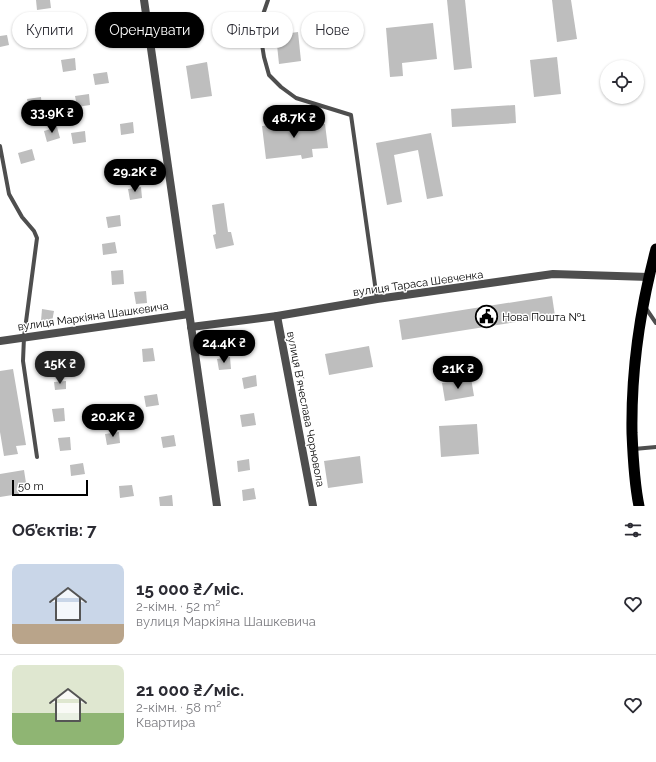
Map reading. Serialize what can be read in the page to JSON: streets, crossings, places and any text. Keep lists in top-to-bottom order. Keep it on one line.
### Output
{"streets":{"street":["вулиця Тараса Шевченка","вулиця Маркіяна Шашкевича","вулиця Вʼячеслава Чорновола"]},"crossings":[["вулиця Тараса Шевченка","вулиця Вʼячеслава Чорновола"]],"places":{"public building":["Нова Пошта №1"]},"scale_bar":"50 m","page":{"chip":["Купити","Орендувати","Фільтри","Нове"],"price":["33.9K ₴","48.7K ₴","29.2K ₴","24.4K ₴","15K ₴","21K ₴","20.2K ₴"],"scale":"50 m","heading":"Об’єктів: 7","list":[{"name":"15 000 ₴/міс.","note":"2-кімн. · 52 m² · вулиця Маркіяна Шашкевича"},{"name":"21 000 ₴/міс.","note":"2-кімн. · 58 m² · Квартира"}]}}
